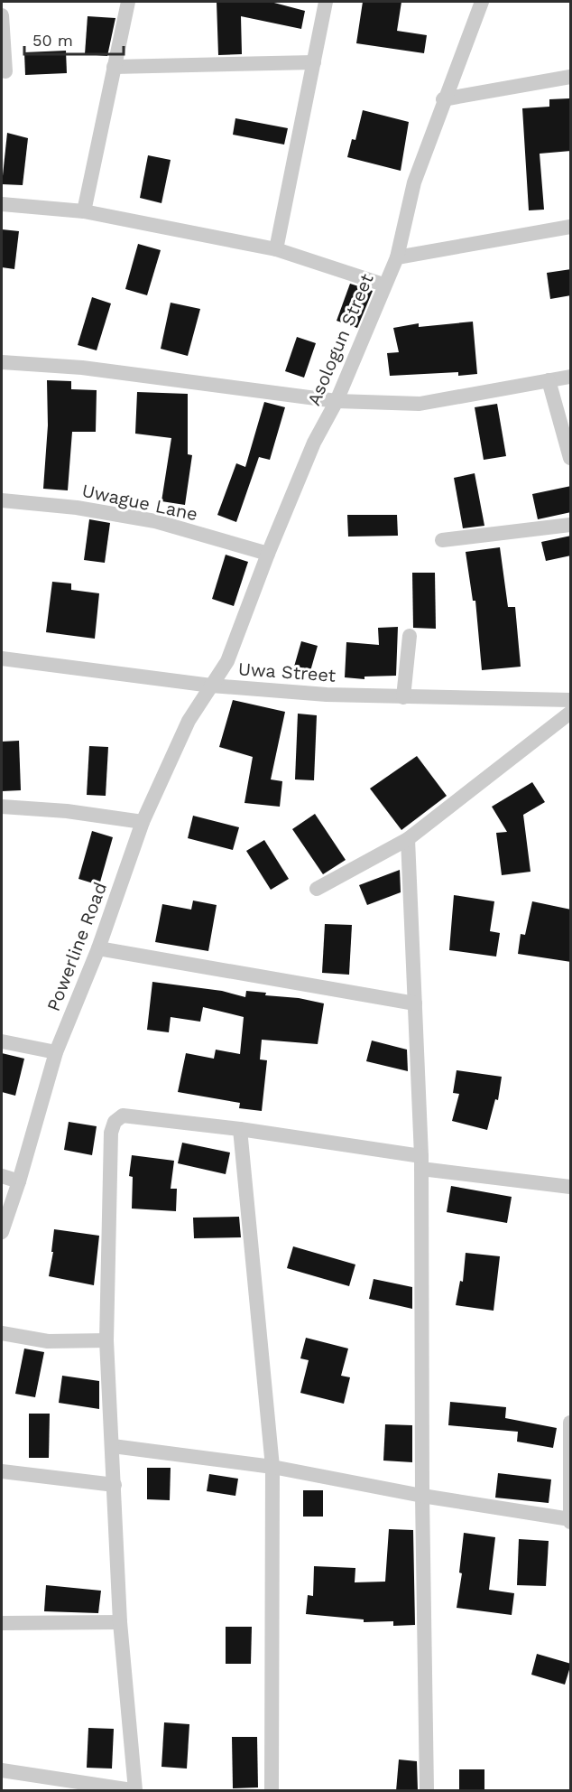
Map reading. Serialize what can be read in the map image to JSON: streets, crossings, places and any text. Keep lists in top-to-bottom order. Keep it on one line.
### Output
{"streets":{"street":["Asologun Street","Uwague Lane","Uwa Street","Powerline Road"]},"crossings":[["Asologun Street","Uwague Lane"],["Asologun Street","Uwa Street"],["Asologun Street","Powerline Road"],["Uwa Street","Powerline Road"]],"scale_bar":"50 m"}
